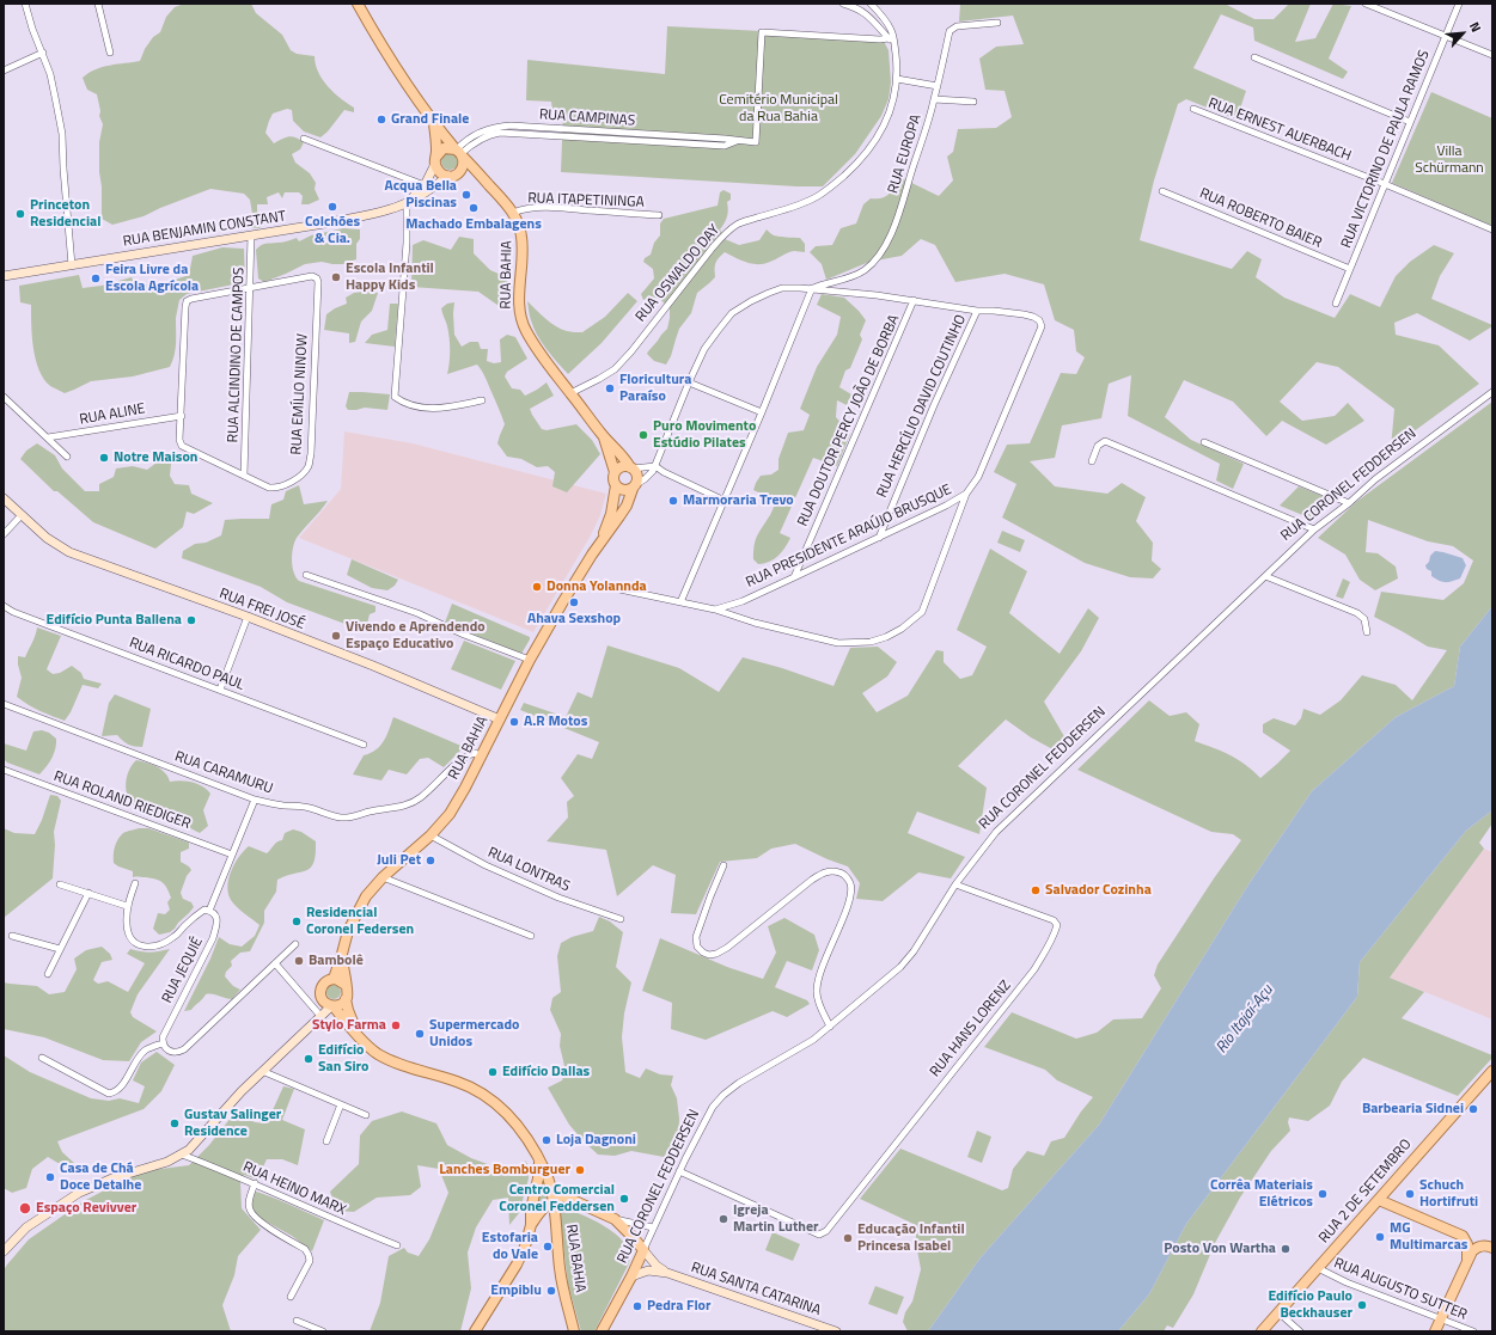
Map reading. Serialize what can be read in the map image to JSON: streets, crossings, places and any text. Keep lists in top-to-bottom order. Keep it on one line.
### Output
{"streets":{"main road":["RUA BAHIA","RUA CORONEL FEDDERSEN","RUA 2 DE SETEMBRO"],"street":["RUA CAMPINAS","RUA ERNEST AUERBACH","RUA VICTORINO DE PAULA RAMOS","RUA EUROPA","RUA ITAPETININGA","RUA ROBERTO BAIER","RUA BENJAMIN CONSTANT","RUA OSWALDO DAY","RUA ALCINDINO DE CAMPOS","RUA EMÍLIO NINOW","RUA HERCÍLIO DAVID COUTINHO","RUA ALINE","RUA DOUTOR PERCY JOÃO DE BORBA","RUA PRESIDENTE ARAÚJO BRUSQUE","RUA FREI JOSÉ","RUA RICARDO PAUL","RUA CARAMURU","RUA ROLAND RIEDIGER","RUA LONTRAS","RUA JEQUIÉ","RUA HANS LORENZ","RUA HEINO MARX","RUA SANTA CATARINA","RUA AUGUSTO SUTTER"]},"crossings":[["RUA CAMPINAS","RUA BENJAMIN CONSTANT"],["RUA CAMPINAS","RUA BAHIA"],["RUA ERNEST AUERBACH","RUA VICTORINO DE PAULA RAMOS"],["RUA VICTORINO DE PAULA RAMOS","RUA ROBERTO BAIER"],["RUA ITAPETININGA","RUA BAHIA"],["RUA BENJAMIN CONSTANT","RUA BAHIA"],["RUA BENJAMIN CONSTANT","RUA ALCINDINO DE CAMPOS"],["RUA OSWALDO DAY","RUA BAHIA"],["RUA BAHIA","RUA FREI JOSÉ"],["RUA BAHIA","RUA CARAMURU"],["RUA BAHIA","RUA LONTRAS"],["RUA ALCINDINO DE CAMPOS","RUA EMÍLIO NINOW"],["RUA EMÍLIO NINOW","RUA ALINE"],["RUA HERCÍLIO DAVID COUTINHO","RUA PRESIDENTE ARAÚJO BRUSQUE"],["RUA DOUTOR PERCY JOÃO DE BORBA","RUA PRESIDENTE ARAÚJO BRUSQUE"],["RUA CORONEL FEDDERSEN","RUA HANS LORENZ"],["RUA CORONEL FEDDERSEN","RUA SANTA CATARINA"],["RUA 2 DE SETEMBRO","RUA AUGUSTO SUTTER"]],"water":["Rio Itajaí-Açu"],"parks":["Cemitério Municipal da Rua Bahia","Villa Schürmann"],"places":["Grand Finale","Acqua Bella Piscinas","Colchões & Cia.","Machado Embalagens","Princeton Residencial","Escola Infantil Happy Kids","Feira Livre da Escola Agrícola","Floricultura Paraíso","Puro Movimento Estúdio Pilates","Notre Maison","Marmoraria Trevo","Donna Yolannda","Ahava Sexshop","Edifício Punta Ballena","Vivendo e Aprendendo Espaço Educativo","A.R Motos","Juli Pet","Salvador Cozinha","Residencial Coronel Federsen","Bambolê","Stylo Farma","Supermercado Unidos","Edifício San Siro","Edifício Dallas","Barbearia Sidnei","Gustav Salinger Residence","Loja Dagnoni","Lanches Bomburguer","Casa de Chá Doce Detalhe","Corrêa Materiais Elétricos","Schuch Hortifruti","Centro Comercial Coronel Feddersen","Espaço Revivver","Igreja Martin Luther","MG Multimarcas","Educação Infantil Princesa Isabel","Estofaria do Vale","Posto Von Wartha","Empiblu","Edifício Paulo Beckhauser","Pedra Flor"],"north":"top right"}
